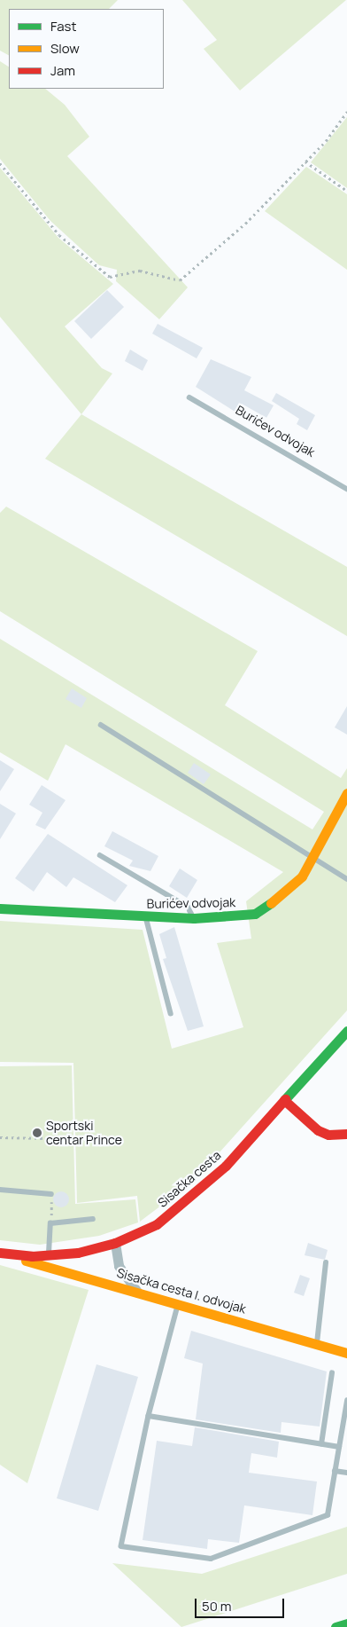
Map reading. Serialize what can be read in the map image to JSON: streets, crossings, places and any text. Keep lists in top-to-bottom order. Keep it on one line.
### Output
{"streets":{"main road":["Burićev odvojak","Sisačka cesta","Sisačka cesta I. odvojak"]},"crossings":[["Sisačka cesta","Sisačka cesta I. odvojak"]],"places":["Sportski centar Prince"],"legend":["Fast","Slow","Jam"],"scale_bar":"50 m"}
